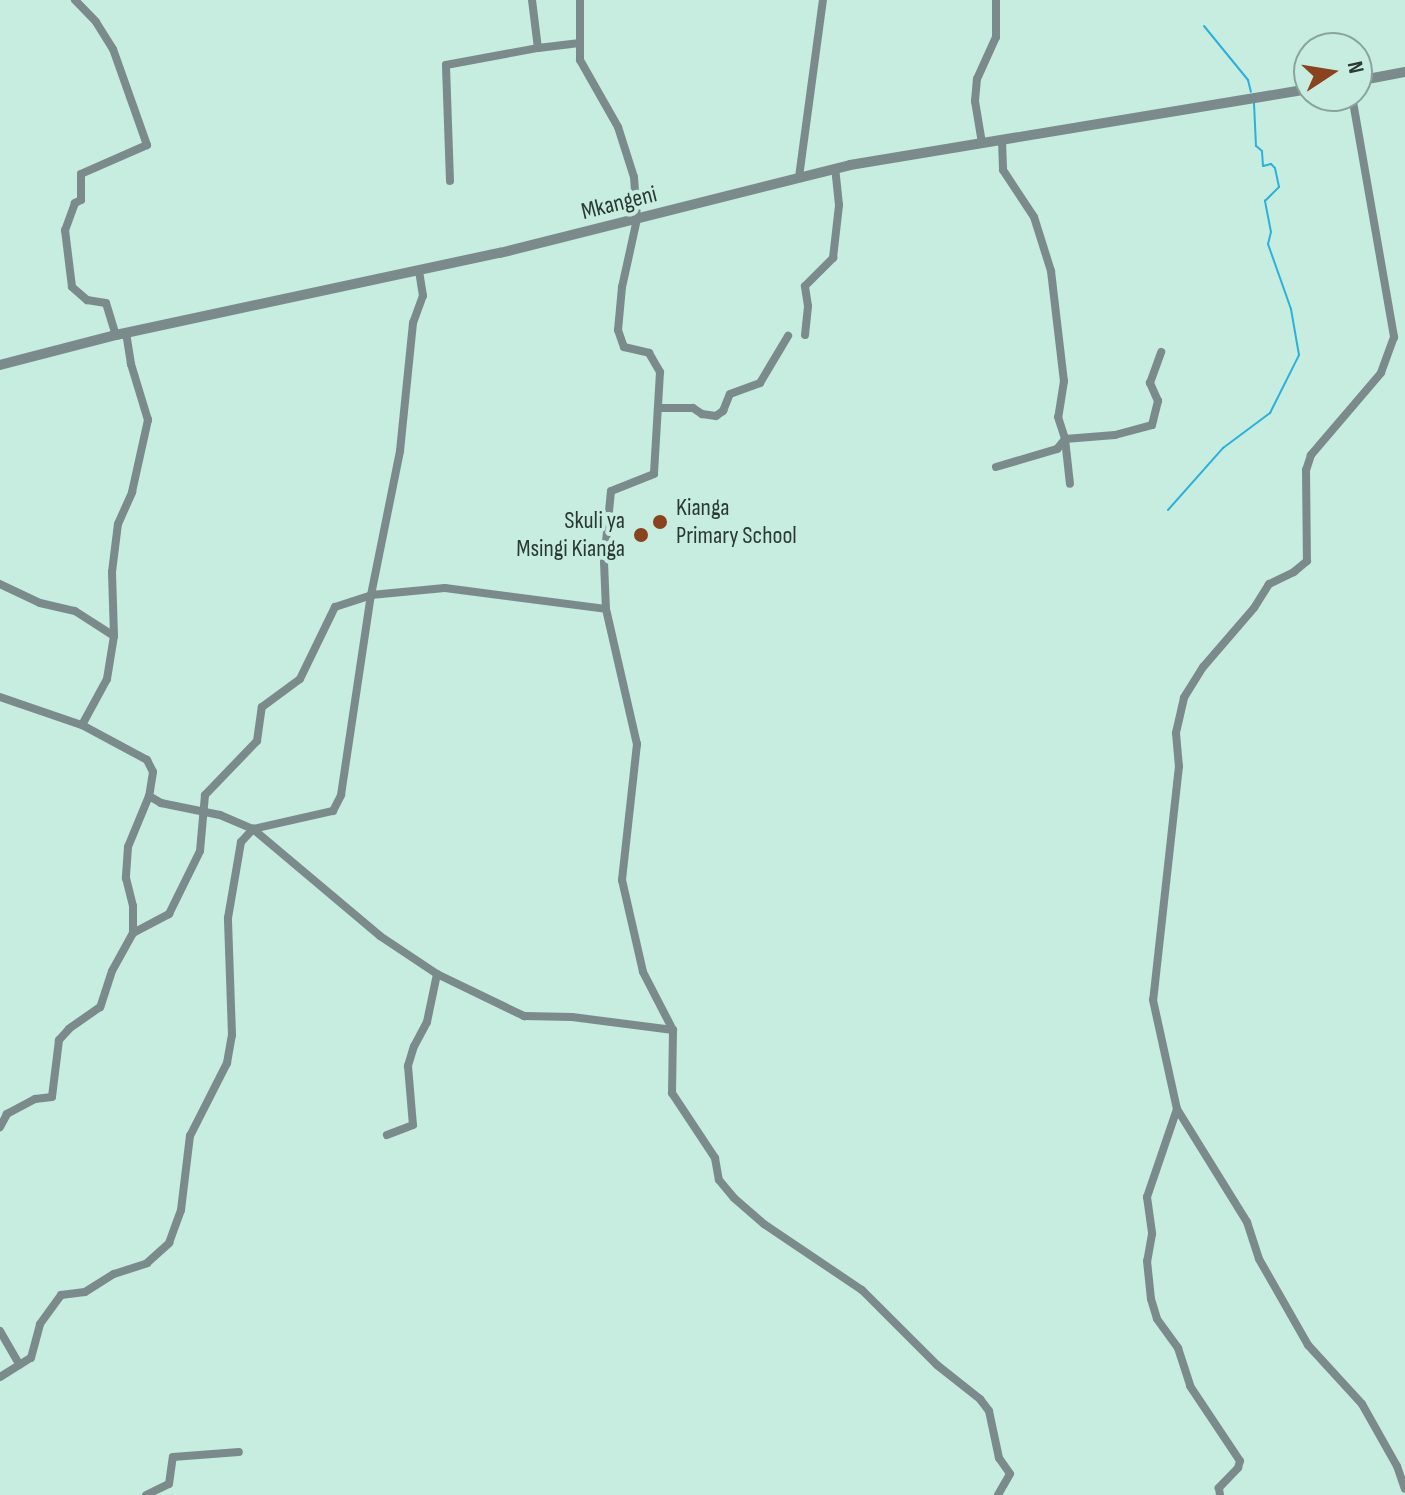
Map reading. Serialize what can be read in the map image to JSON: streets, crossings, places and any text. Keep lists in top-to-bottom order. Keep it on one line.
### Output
{"streets":{"street":["Mkangeni"]},"places":["Kianga Primary School","Skuli ya Msingi Kianga"],"north":"right"}
